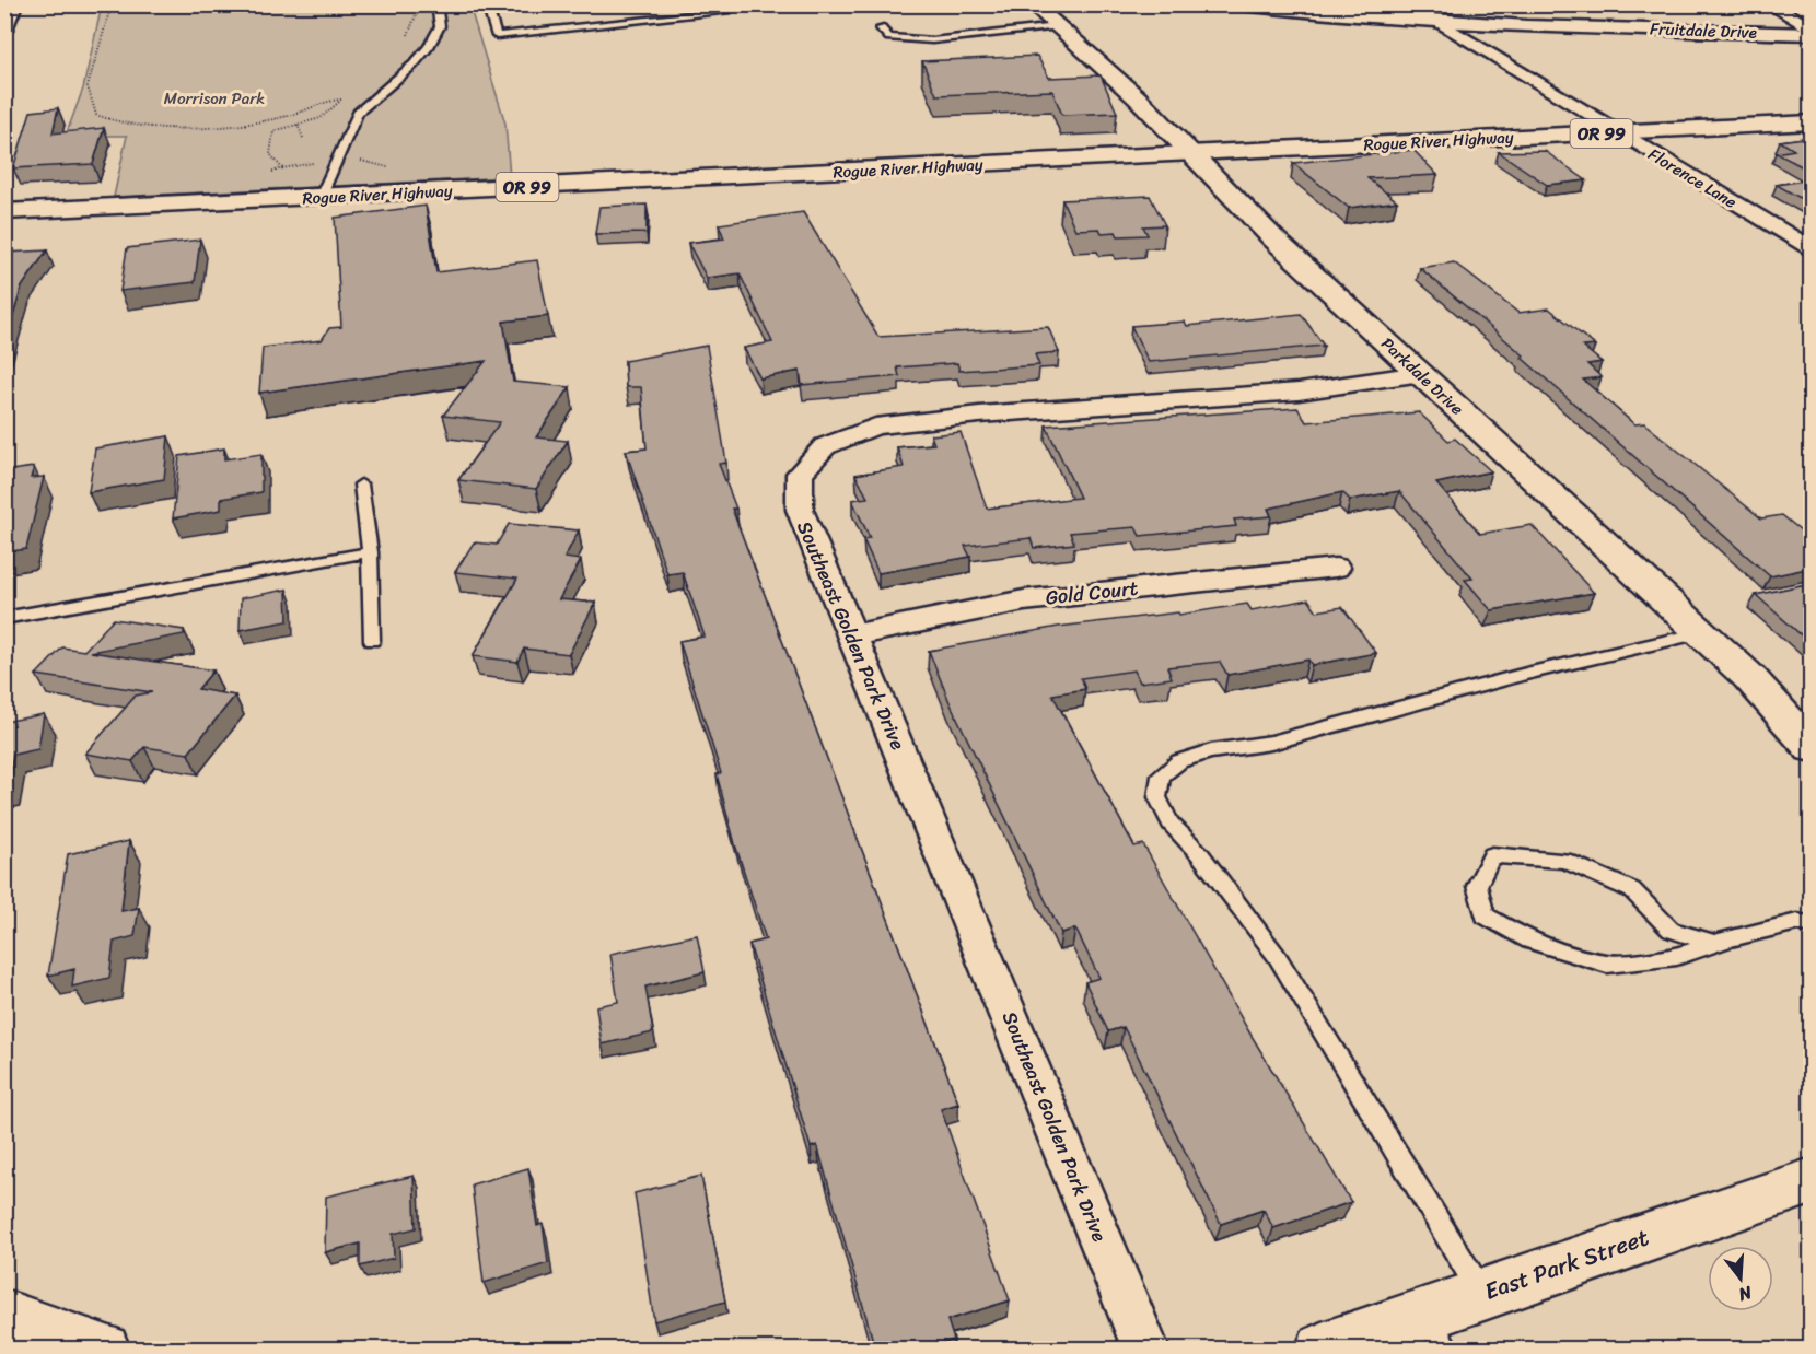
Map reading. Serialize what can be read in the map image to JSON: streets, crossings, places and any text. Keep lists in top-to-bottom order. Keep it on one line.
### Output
{"streets":{"main road":["Fruitdale Drive","OR 99","Rogue River Highway","Parkdale Drive","East Park Street"],"street":["Florence Lane","Gold Court","Southeast Golden Park Drive"]},"crossings":[["Fruitdale Drive","Florence Lane"],["Rogue River Highway","Florence Lane"],["Rogue River Highway","Parkdale Drive"],["Parkdale Drive","Southeast Golden Park Drive"],["Gold Court","Southeast Golden Park Drive"]],"parks":["Morrison Park"],"north":"bottom"}
